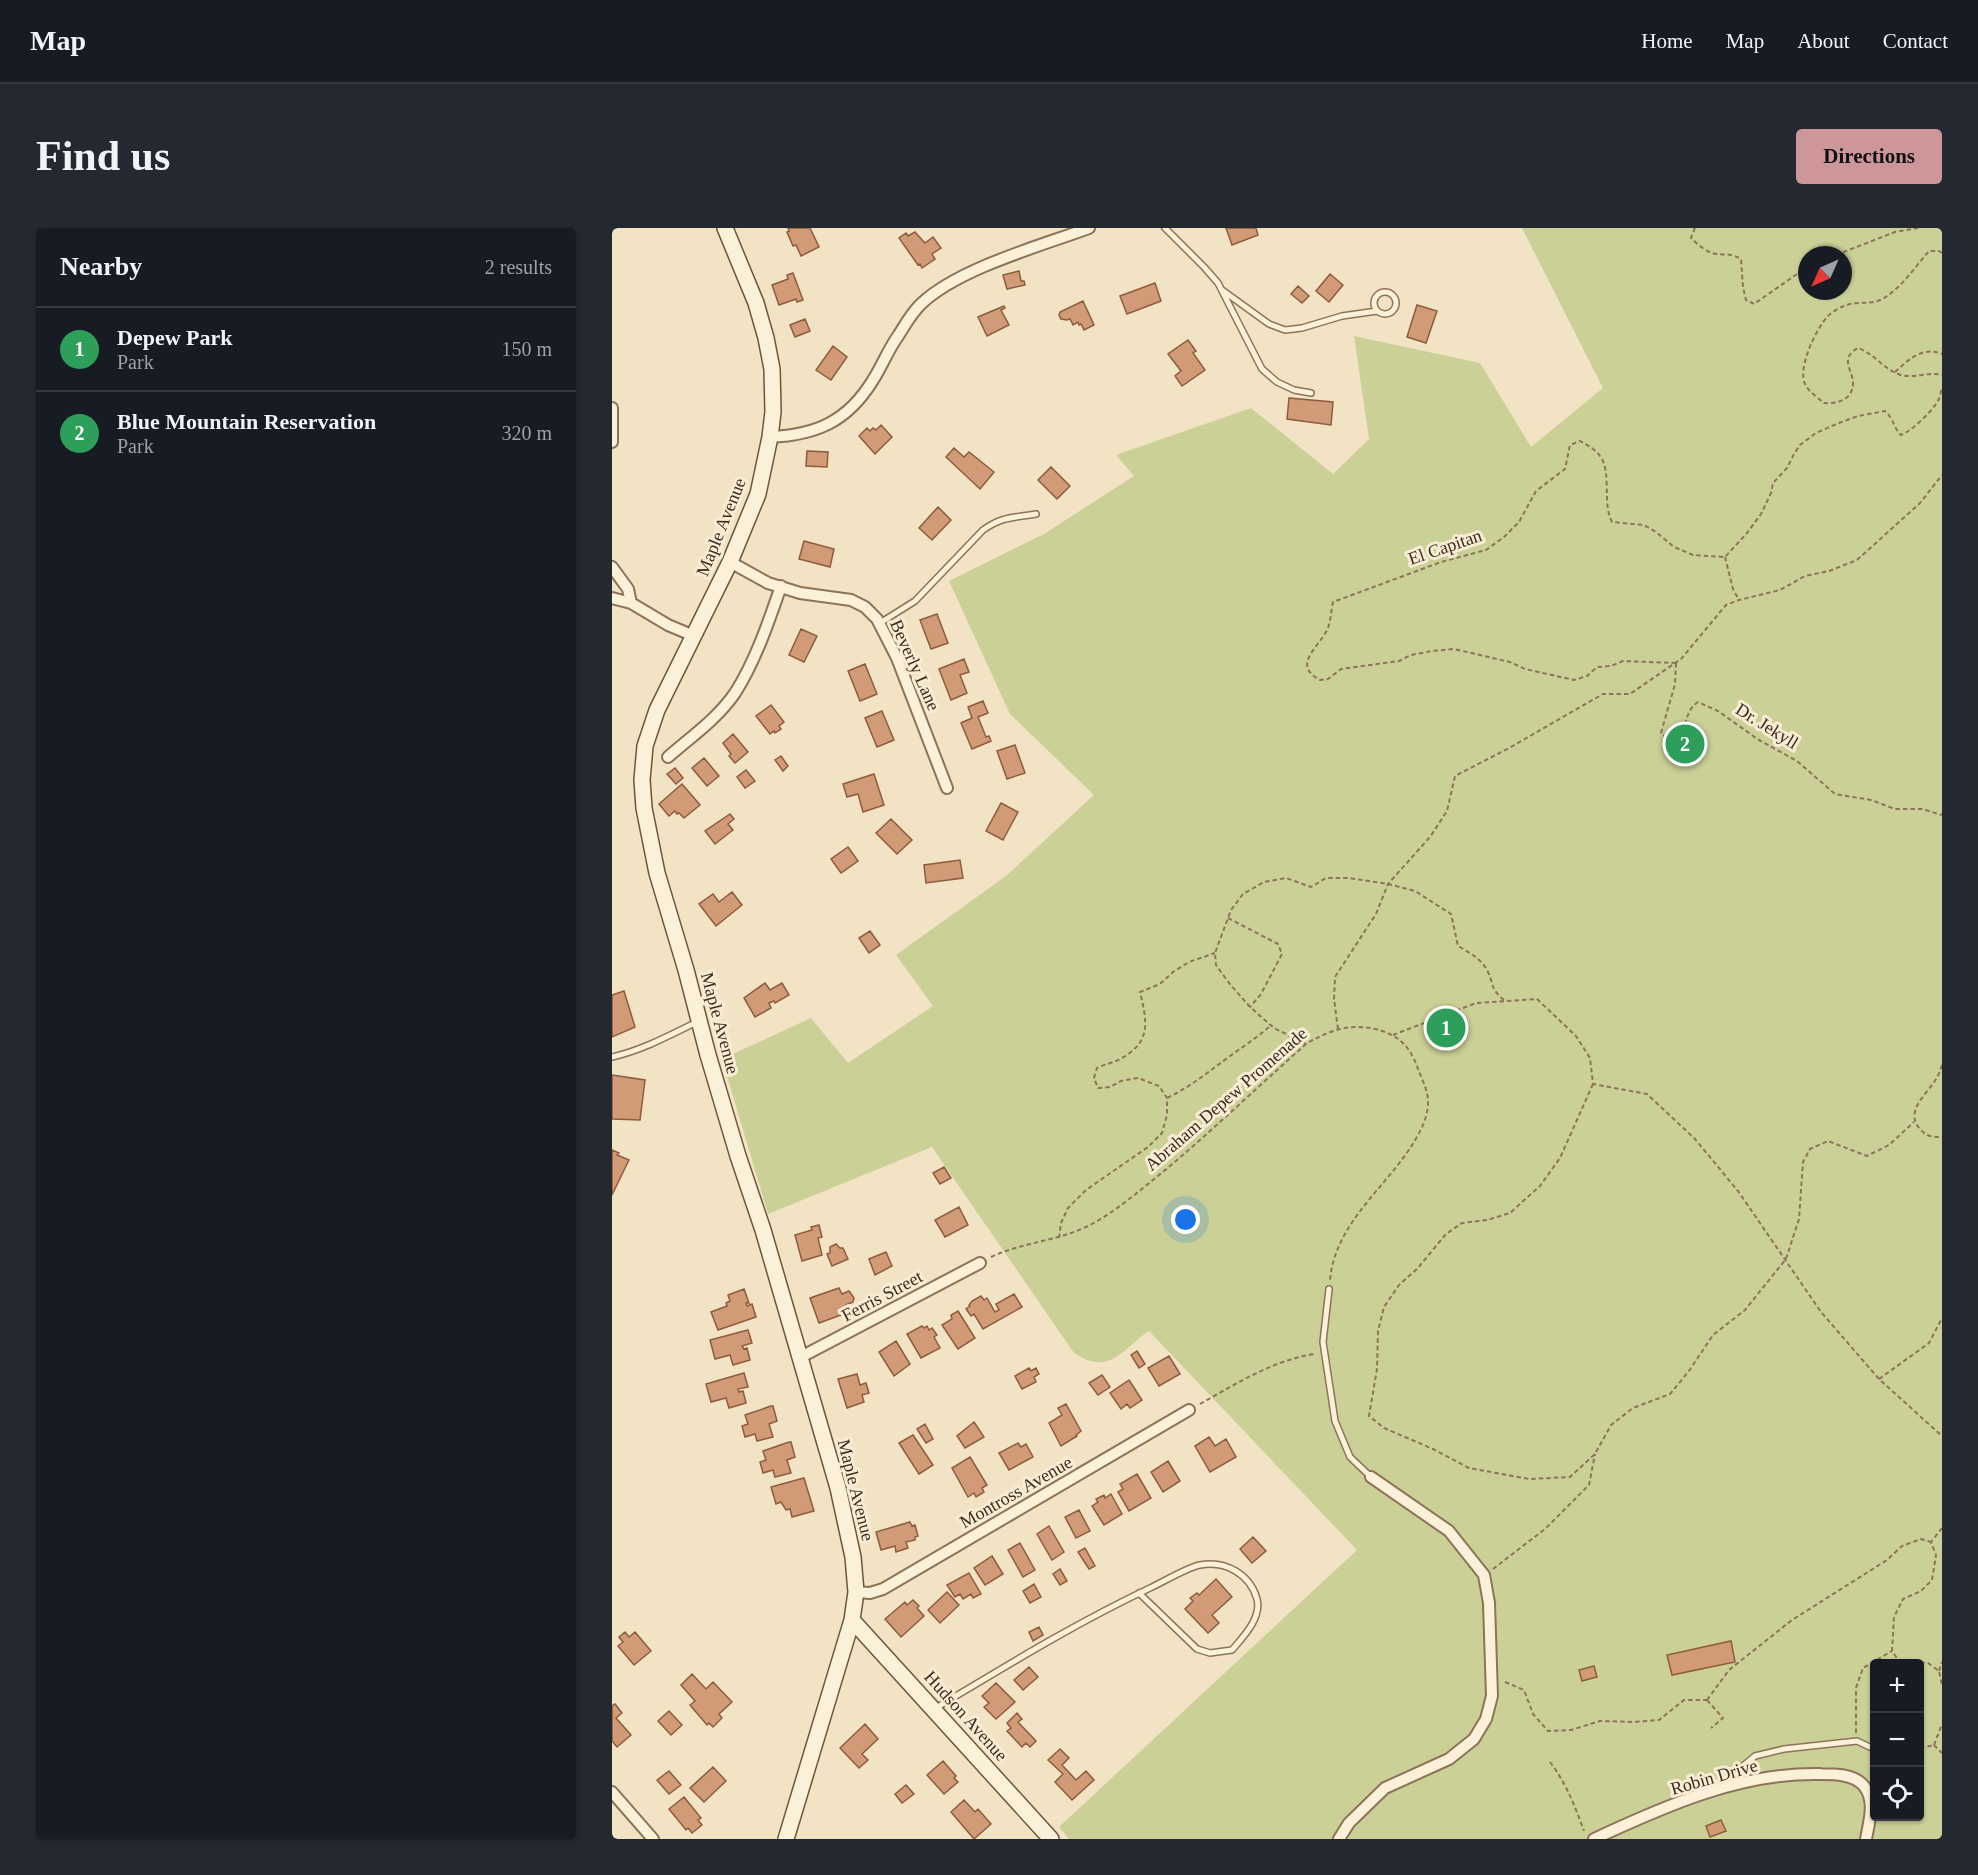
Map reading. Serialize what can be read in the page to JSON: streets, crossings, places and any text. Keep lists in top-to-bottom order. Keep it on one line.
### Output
{"streets":{"street":["Maple Avenue","Beverly Lane","Ferris Street","Montross Avenue","Hudson Avenue","Robin Drive"],"path":["El Capitan","Dr. Jekyll","Abraham Depew Promenade"]},"crossings":[["Maple Avenue","Beverly Lane"],["Maple Avenue","Ferris Street"],["Maple Avenue","Montross Avenue"],["Maple Avenue","Hudson Avenue"],["El Capitan","Dr. Jekyll"],["Abraham Depew Promenade","Ferris Street"]],"north":"bottom left","page":{"header":"Map","nav":["Home","Map","About","Contact"],"buttons":"Directions","title":"Find us","heading":["Nearby","2 results"],"list":[{"mark":"1","name":"Depew Park","note":"Park","value":"150 m"},{"mark":"2","name":"Blue Mountain Reservation","note":"Park","value":"320 m"}],"pins":["2","1"],"map_buttons":["+","−"]}}
